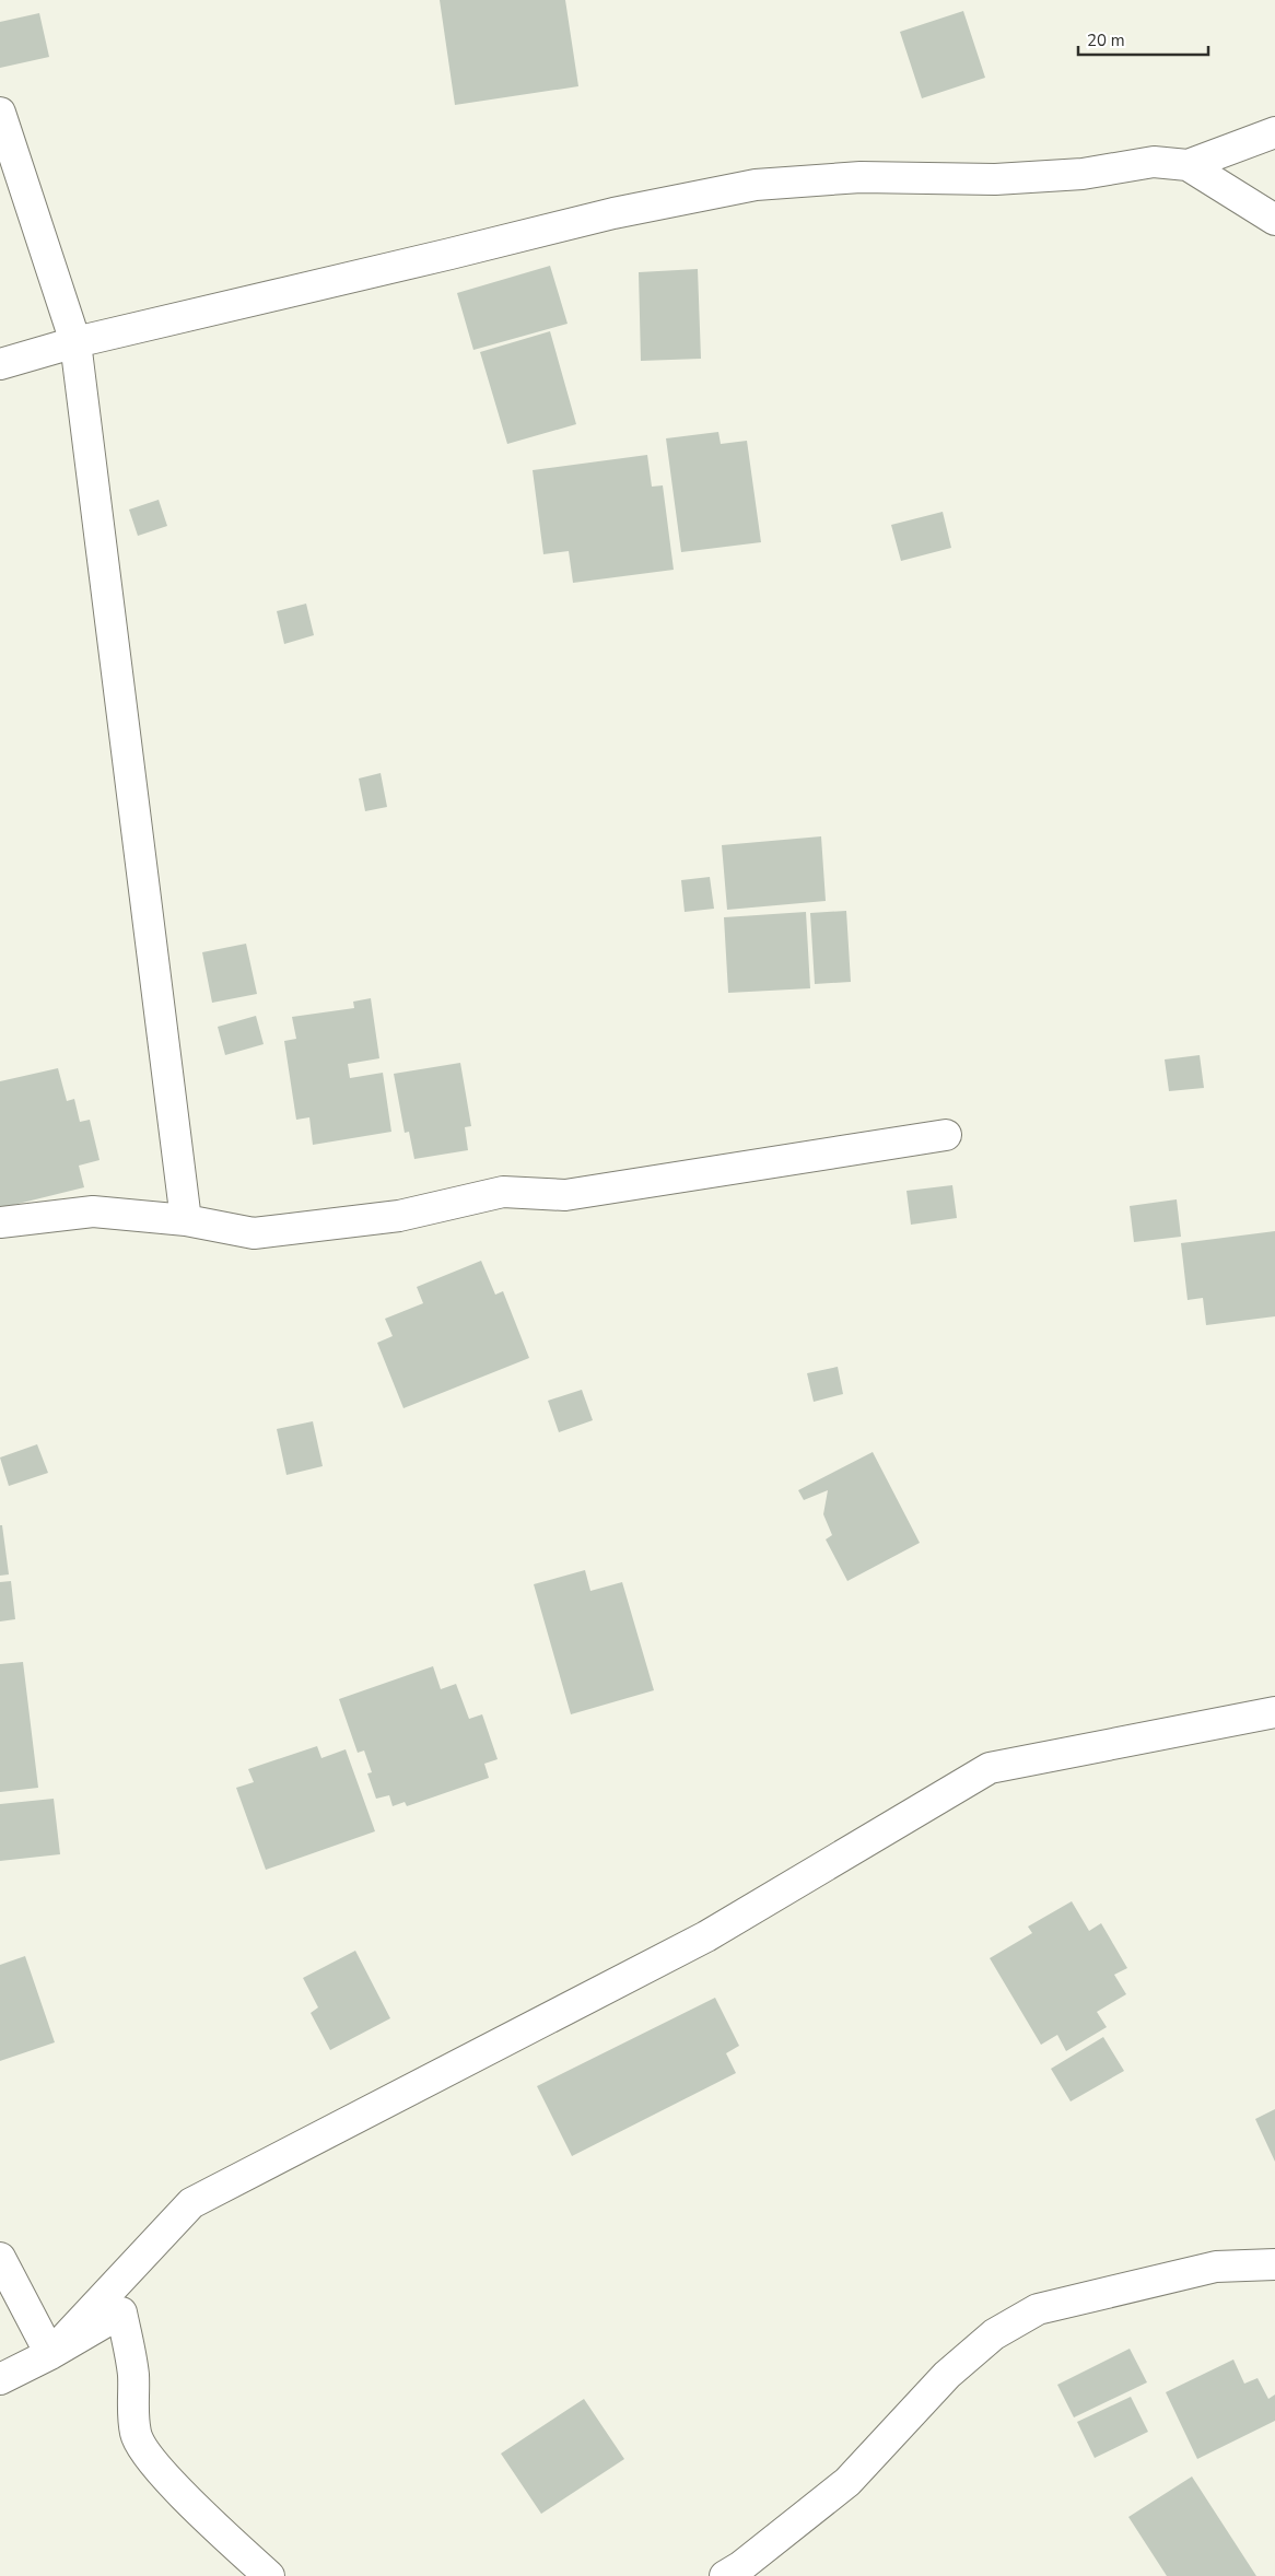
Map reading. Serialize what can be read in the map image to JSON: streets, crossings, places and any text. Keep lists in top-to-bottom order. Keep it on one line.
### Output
{"scale_bar":"20 m"}
